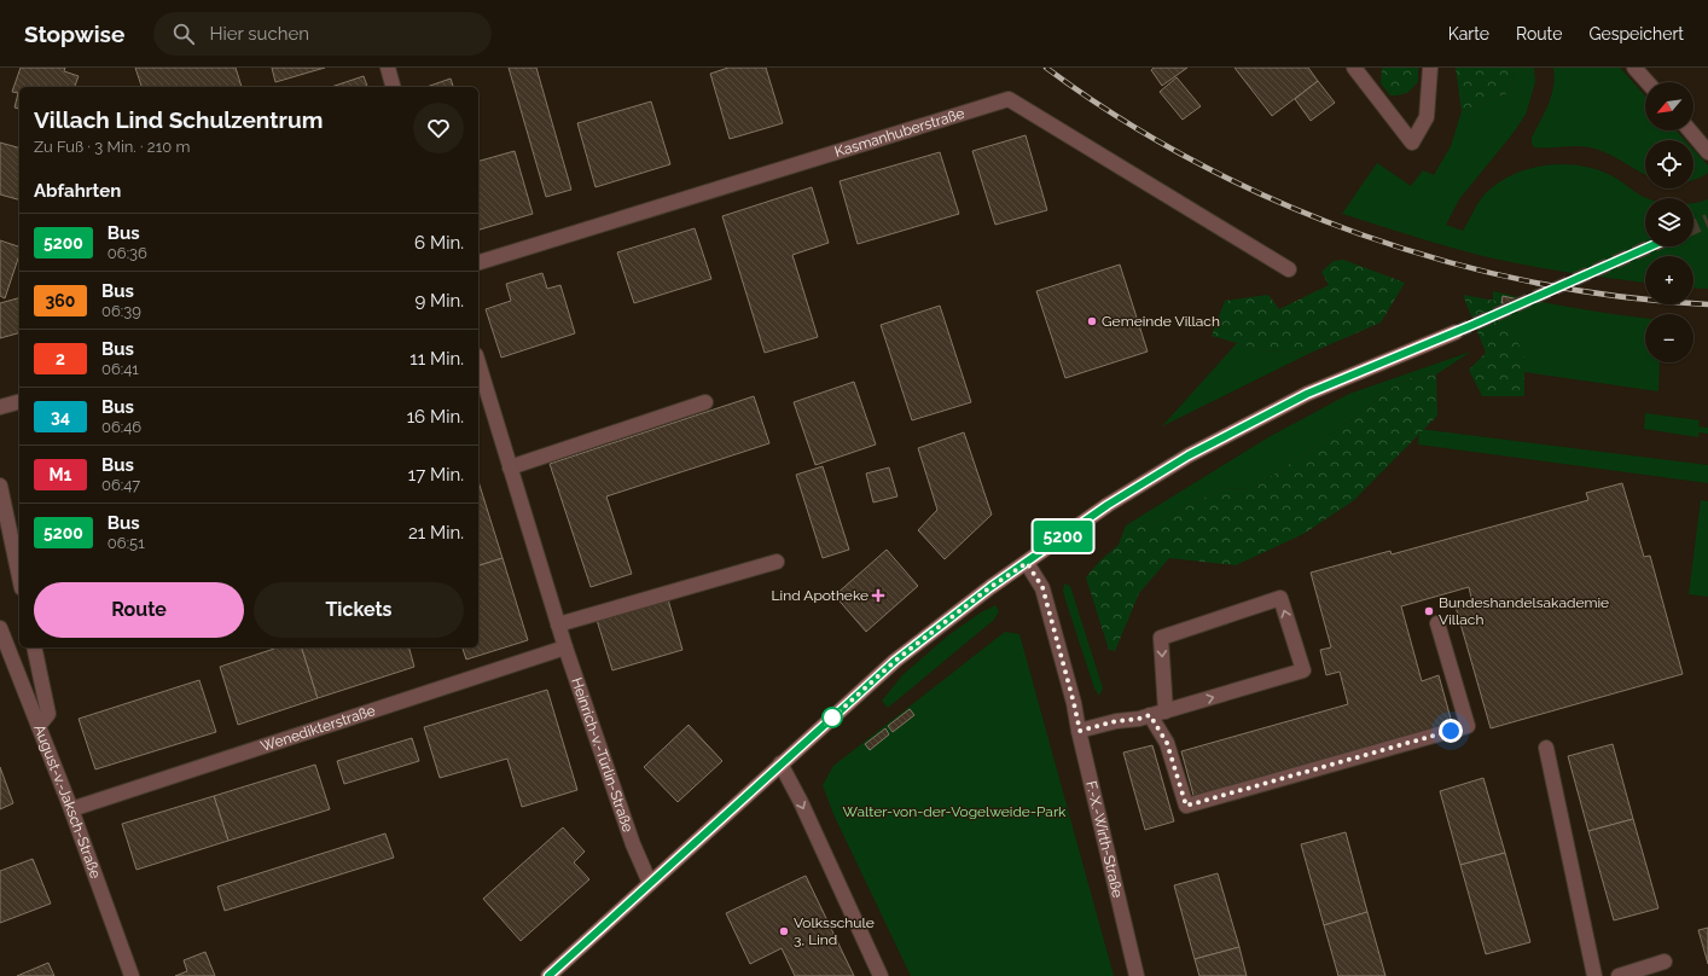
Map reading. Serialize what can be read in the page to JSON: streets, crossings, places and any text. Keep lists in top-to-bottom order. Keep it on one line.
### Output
{"streets":{"street":["Kasmanhuberstraße","Wenedikterstraße","Heinrich-v.-Türlin-Straße","August-v.-Jaksch-Straße","F.-X.-Wirth-Straße"]},"crossings":[["Wenedikterstraße","Heinrich-v.-Türlin-Straße"],["Wenedikterstraße","August-v.-Jaksch-Straße"]],"parks":["Walter-von-der-Vogelweide-Park"],"places":{"other":["Gemeinde Villach","Bundeshandelsakademie Villach","Volksschule 3, Lind"],"health":["Lind Apotheke"]},"lines":["bus line 5200"],"north":"bottom left","page":{"header":"Stopwise","search":"Hier suchen","nav":["Karte","Route","Gespeichert"],"on_map":"5200","map_buttons":["+","−"],"heading":[["Villach Lind Schulzentrum","Zu Fuß · 3 Min. · 210 m"],"Abfahrten"],"list":[{"mark":"5200","name":"Bus","note":"06:36","value":"6 Min."},{"mark":"360","name":"Bus","note":"06:39","value":"9 Min."},{"mark":"2","name":"Bus","note":"06:41","value":"11 Min."},{"mark":"34","name":"Bus","note":"06:46","value":"16 Min."},{"mark":"M1","name":"Bus","note":"06:47","value":"17 Min."},{"mark":"5200","name":"Bus","note":"06:51","value":"21 Min."}],"buttons":["Route","Tickets"]}}
